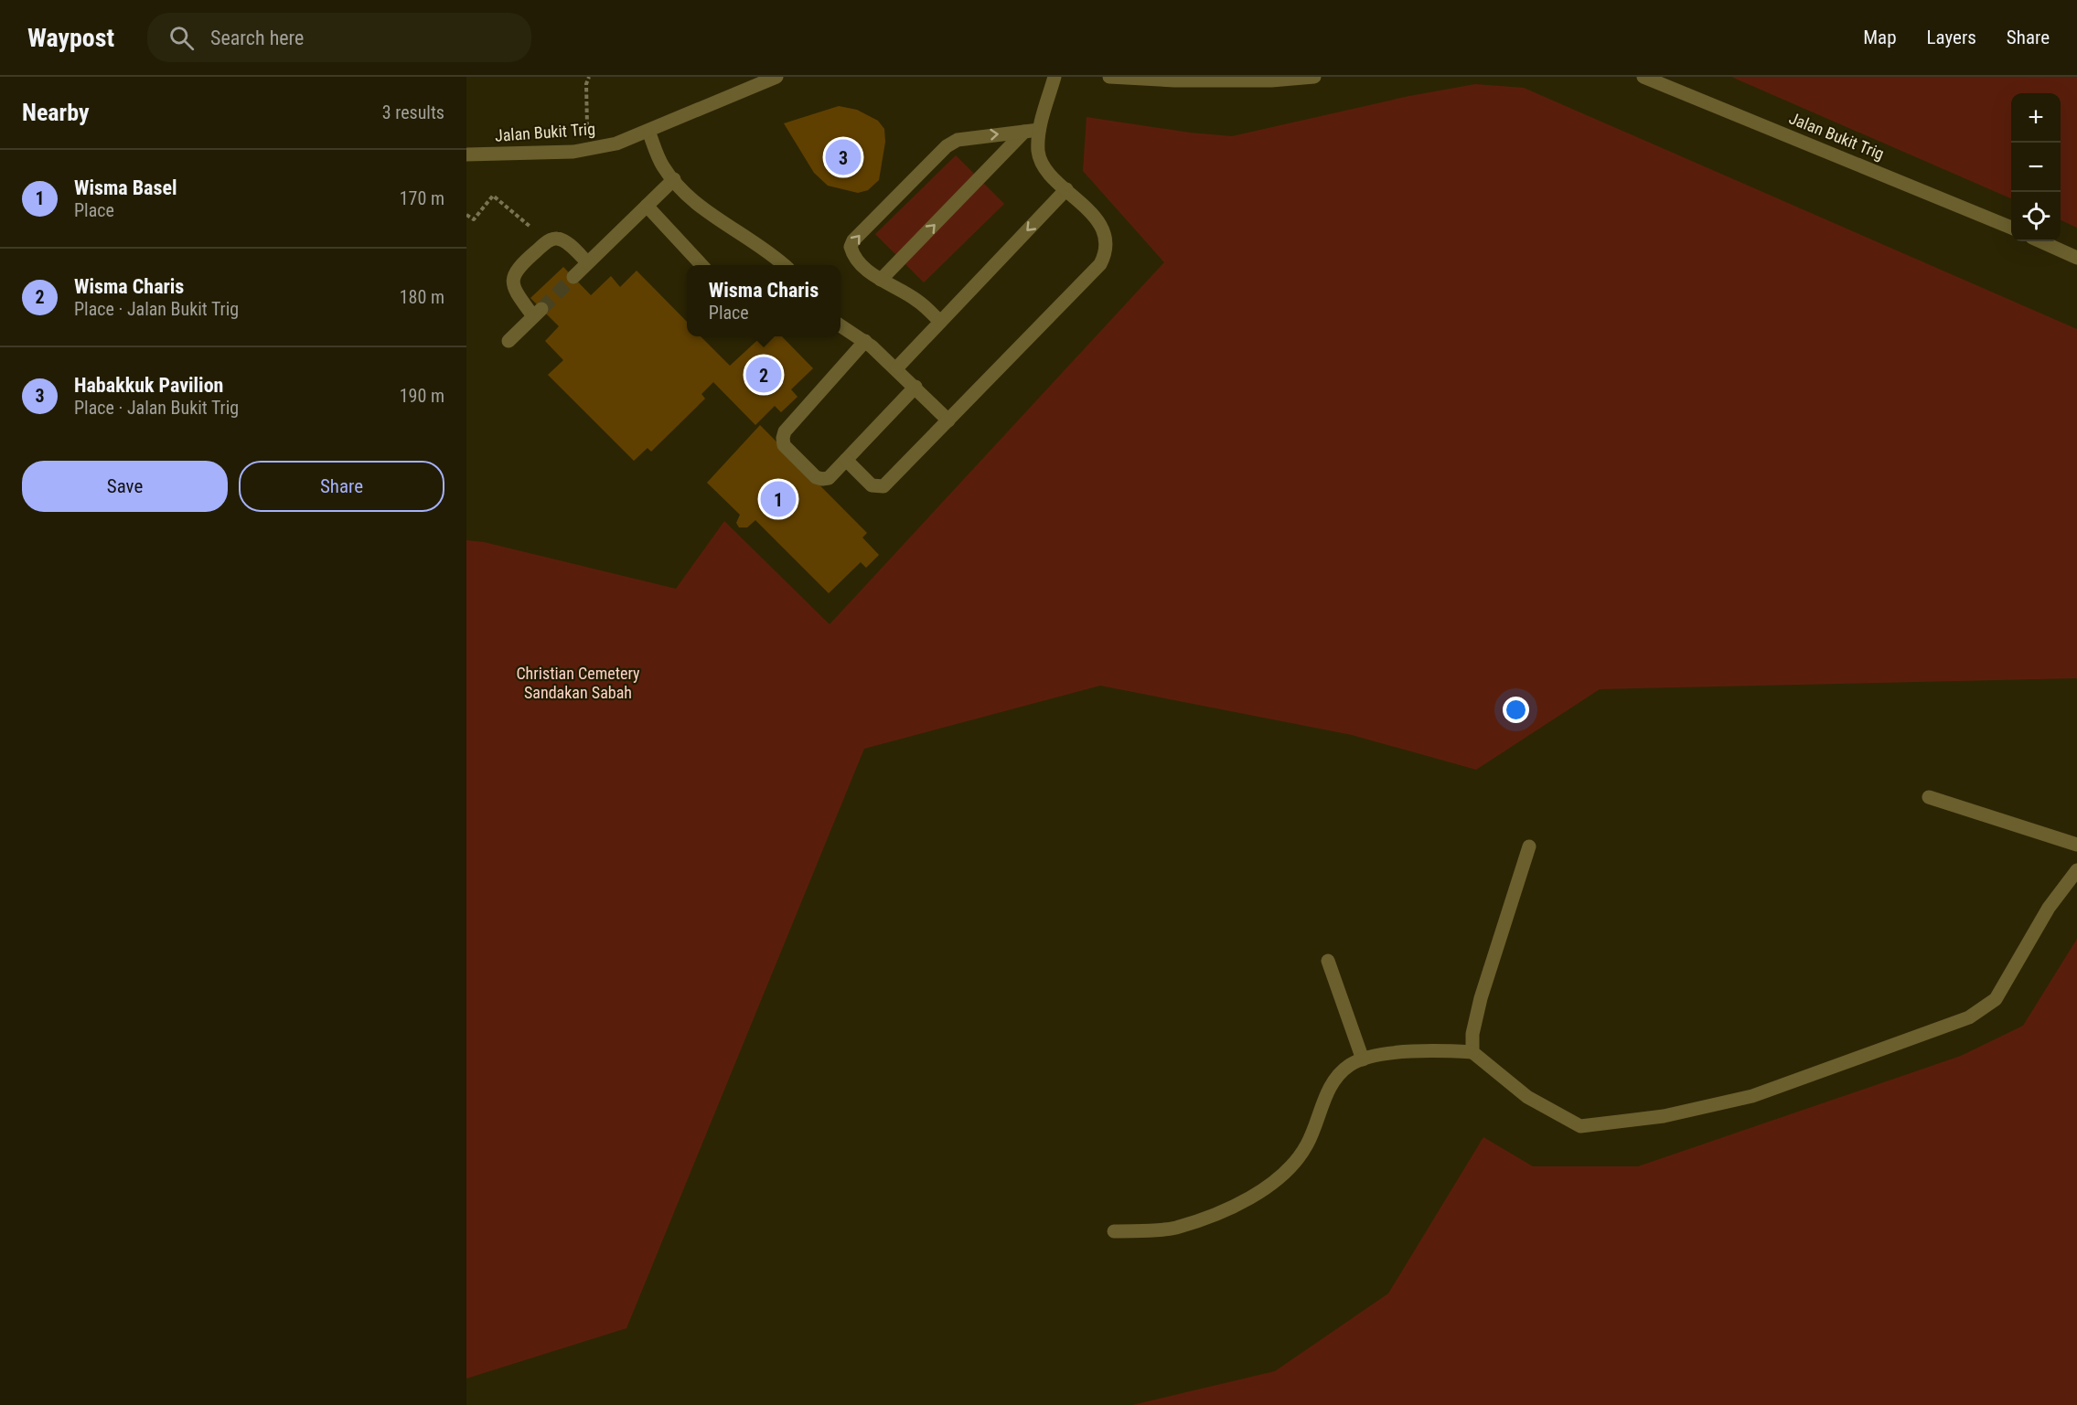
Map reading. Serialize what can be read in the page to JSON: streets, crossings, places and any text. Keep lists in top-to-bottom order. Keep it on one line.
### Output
{"streets":{"street":["Jalan Bukit Trig"]},"parks":["Christian Cemetery Sandakan Sabah"],"page":{"header":"Waypost","search":"Search here","nav":["Map","Layers","Share"],"heading":["Nearby","3 results"],"map_buttons":["+","−"],"pins":["3","2","1"],"list":[{"mark":"1","name":"Wisma Basel","note":"Place","value":"170 m"},{"mark":"2","name":"Wisma Charis","note":"Place · Jalan Bukit Trig","value":"180 m"},{"mark":"3","name":"Habakkuk Pavilion","note":"Place · Jalan Bukit Trig","value":"190 m"}],"popup":["Wisma Charis","Place"],"buttons":["Save","Share"]}}
